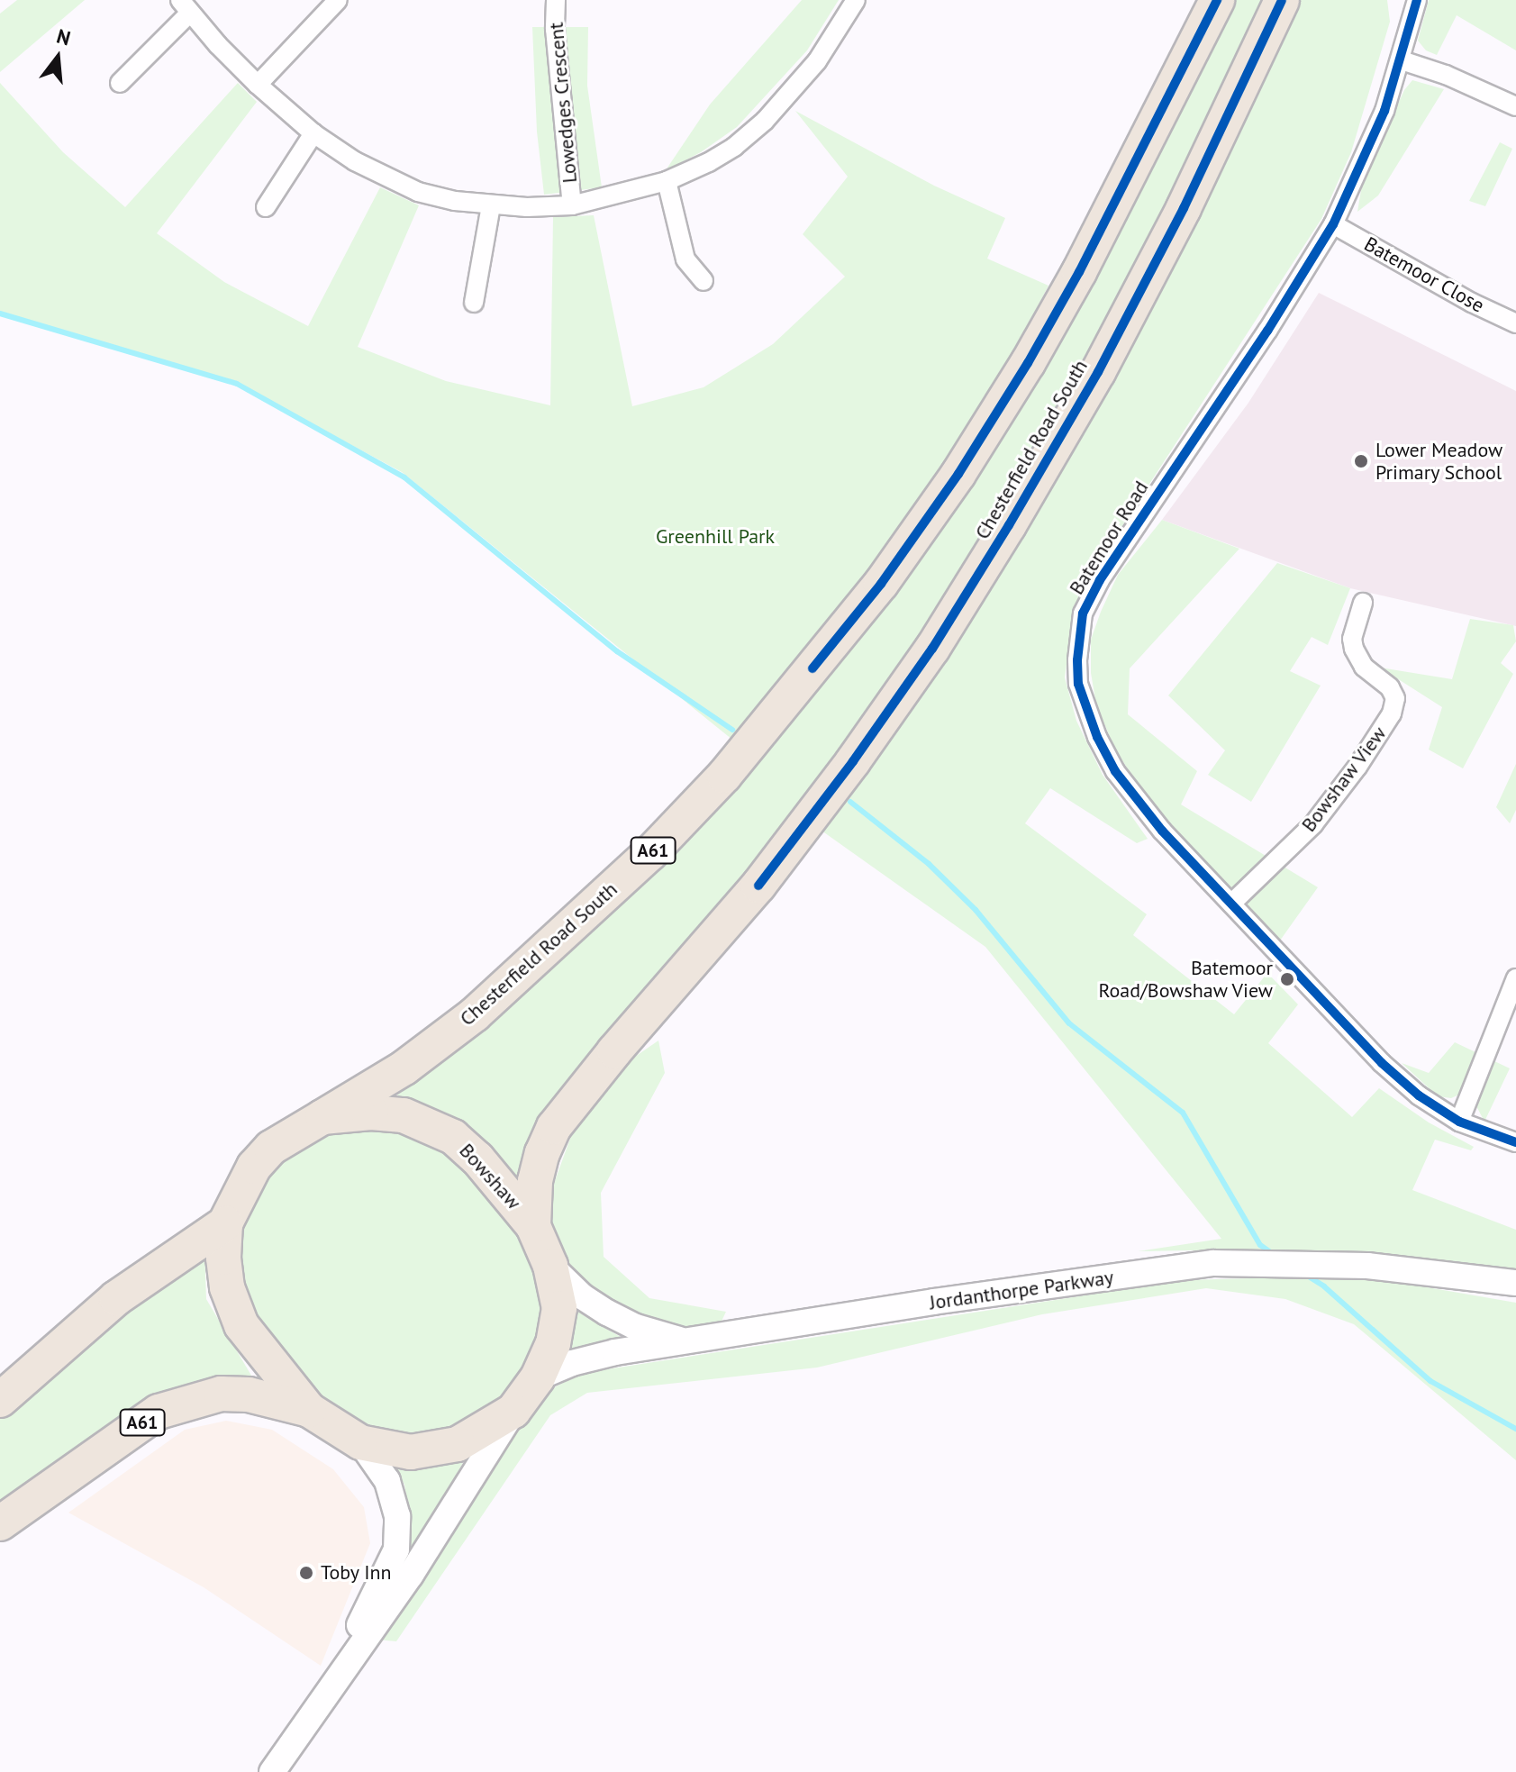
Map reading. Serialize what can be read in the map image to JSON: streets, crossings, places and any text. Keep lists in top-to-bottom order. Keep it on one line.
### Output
{"streets":{"highway":["Chesterfield Road South","A61","Bowshaw"],"main road":["Jordanthorpe Parkway"],"street":["Lowedges Crescent","Batemoor Close","Batemoor Road","Bowshaw View"]},"crossings":[["Batemoor Close","Batemoor Road"],["Chesterfield Road South","Bowshaw"],["Batemoor Road","Bowshaw View"],["A61","Bowshaw"],["Bowshaw","Jordanthorpe Parkway"]],"parks":["Greenhill Park"],"places":["Lower Meadow Primary School","Batemoor Road/Bowshaw View","Toby Inn"],"north":"top"}
